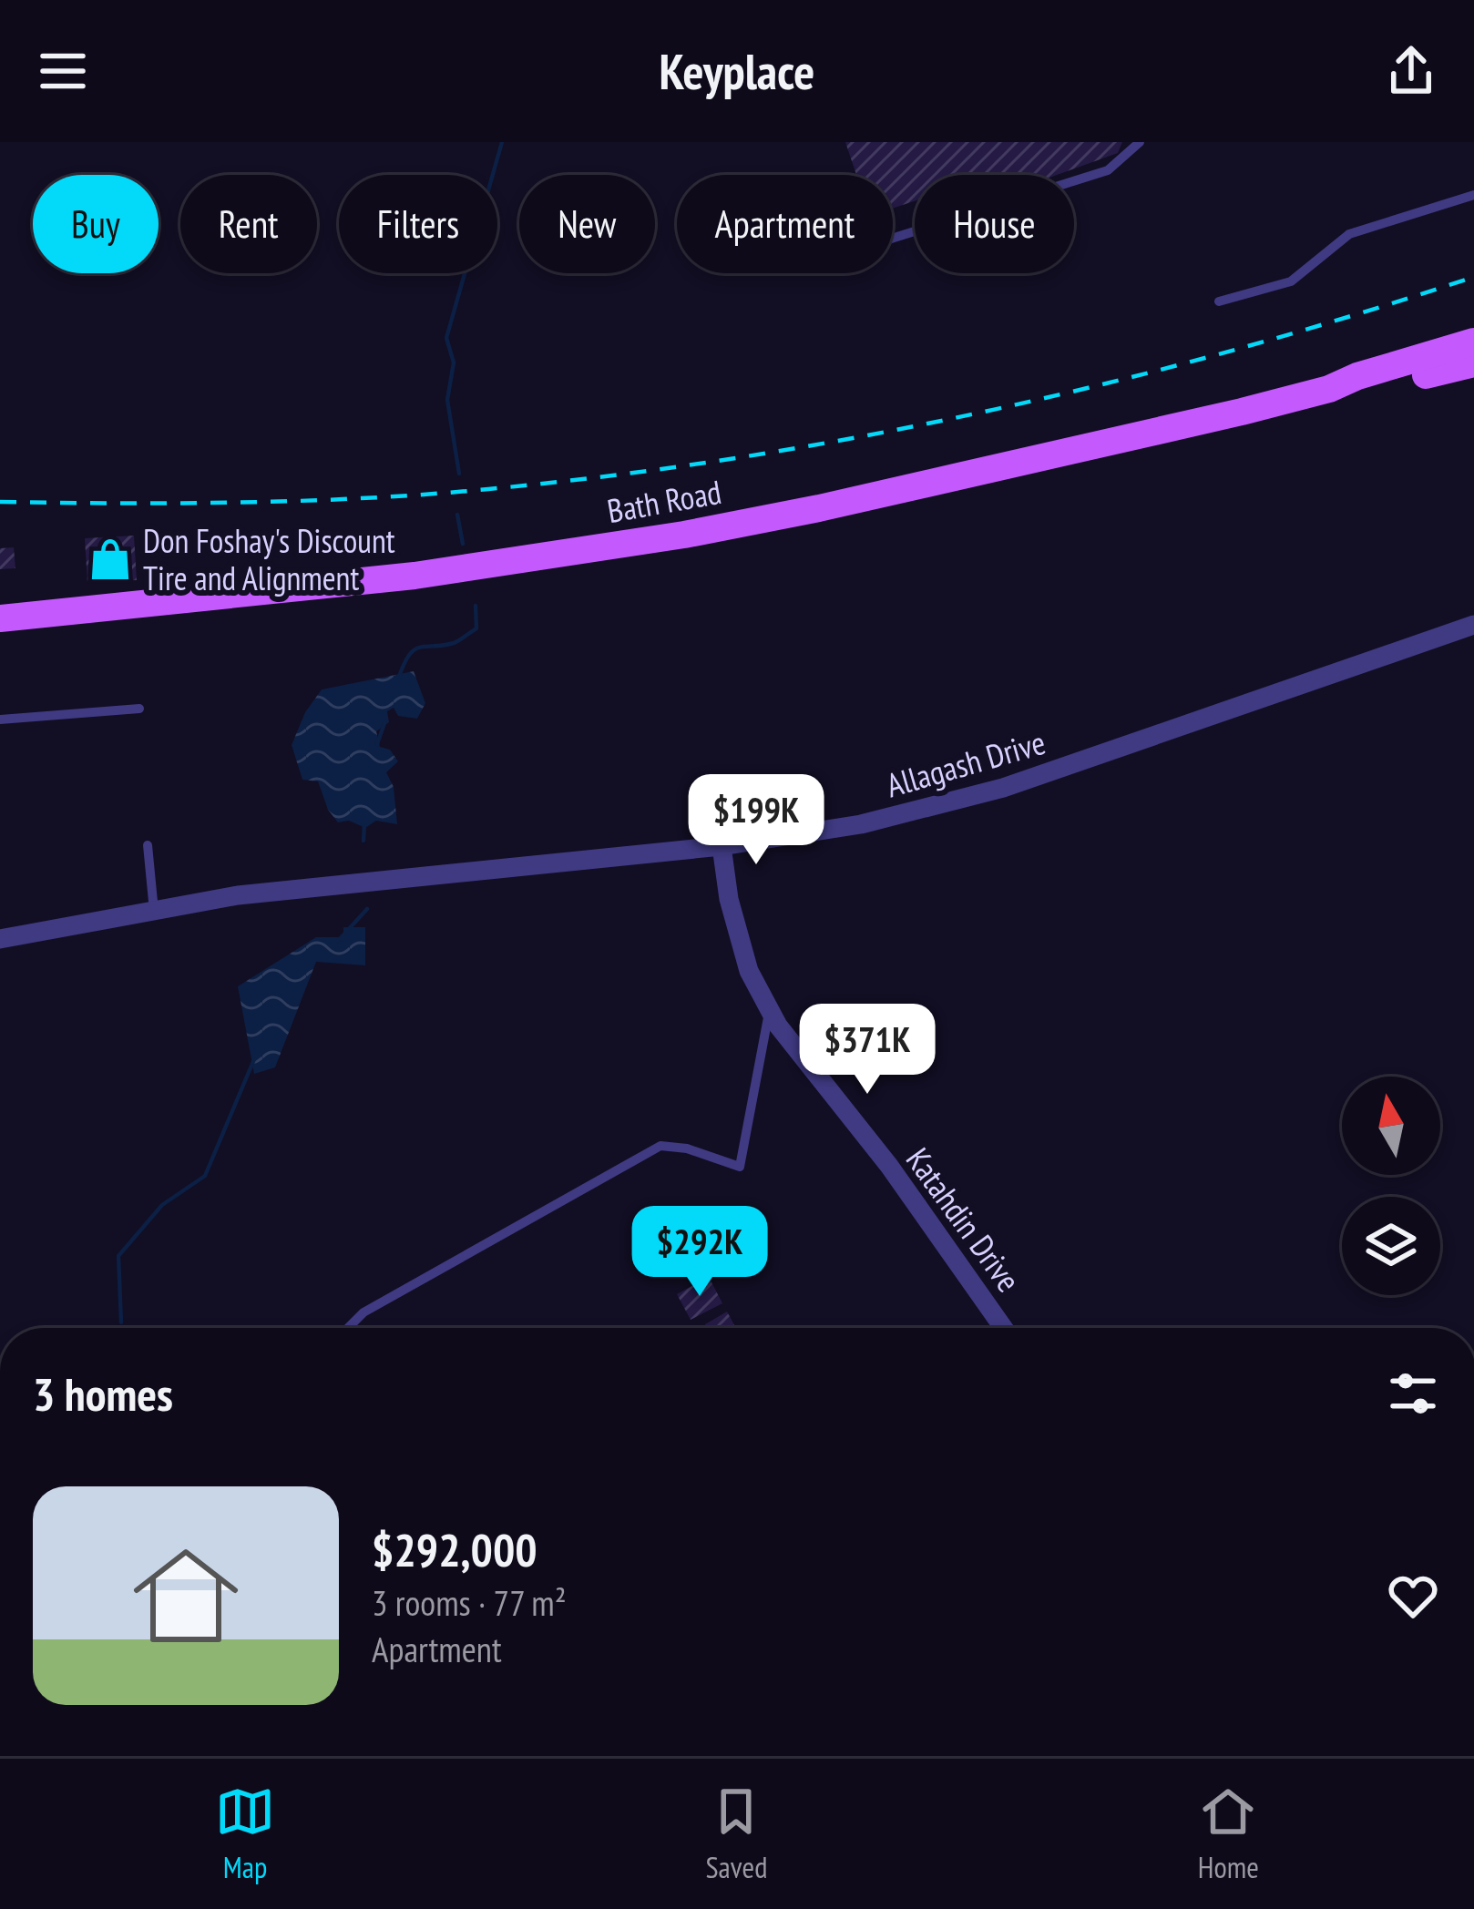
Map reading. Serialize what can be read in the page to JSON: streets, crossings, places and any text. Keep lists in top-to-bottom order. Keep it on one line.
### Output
{"streets":{"main road":["Bath Road"],"street":["Allagash Drive","Katahdin Drive"]},"crossings":[["Allagash Drive","Katahdin Drive"]],"places":{"shop":["Don Foshay's Discount Tire and Alignment"]},"north":"top","page":{"header":"Keyplace","chip":["Buy","Rent","Filters","New","Apartment","House"],"price":["$199K","$371K","$292K"],"heading":"3 homes","list":[{"name":"$292,000","note":"3 rooms · 77 m² · Apartment"}],"tabs":["Map","Saved","Home"]}}
